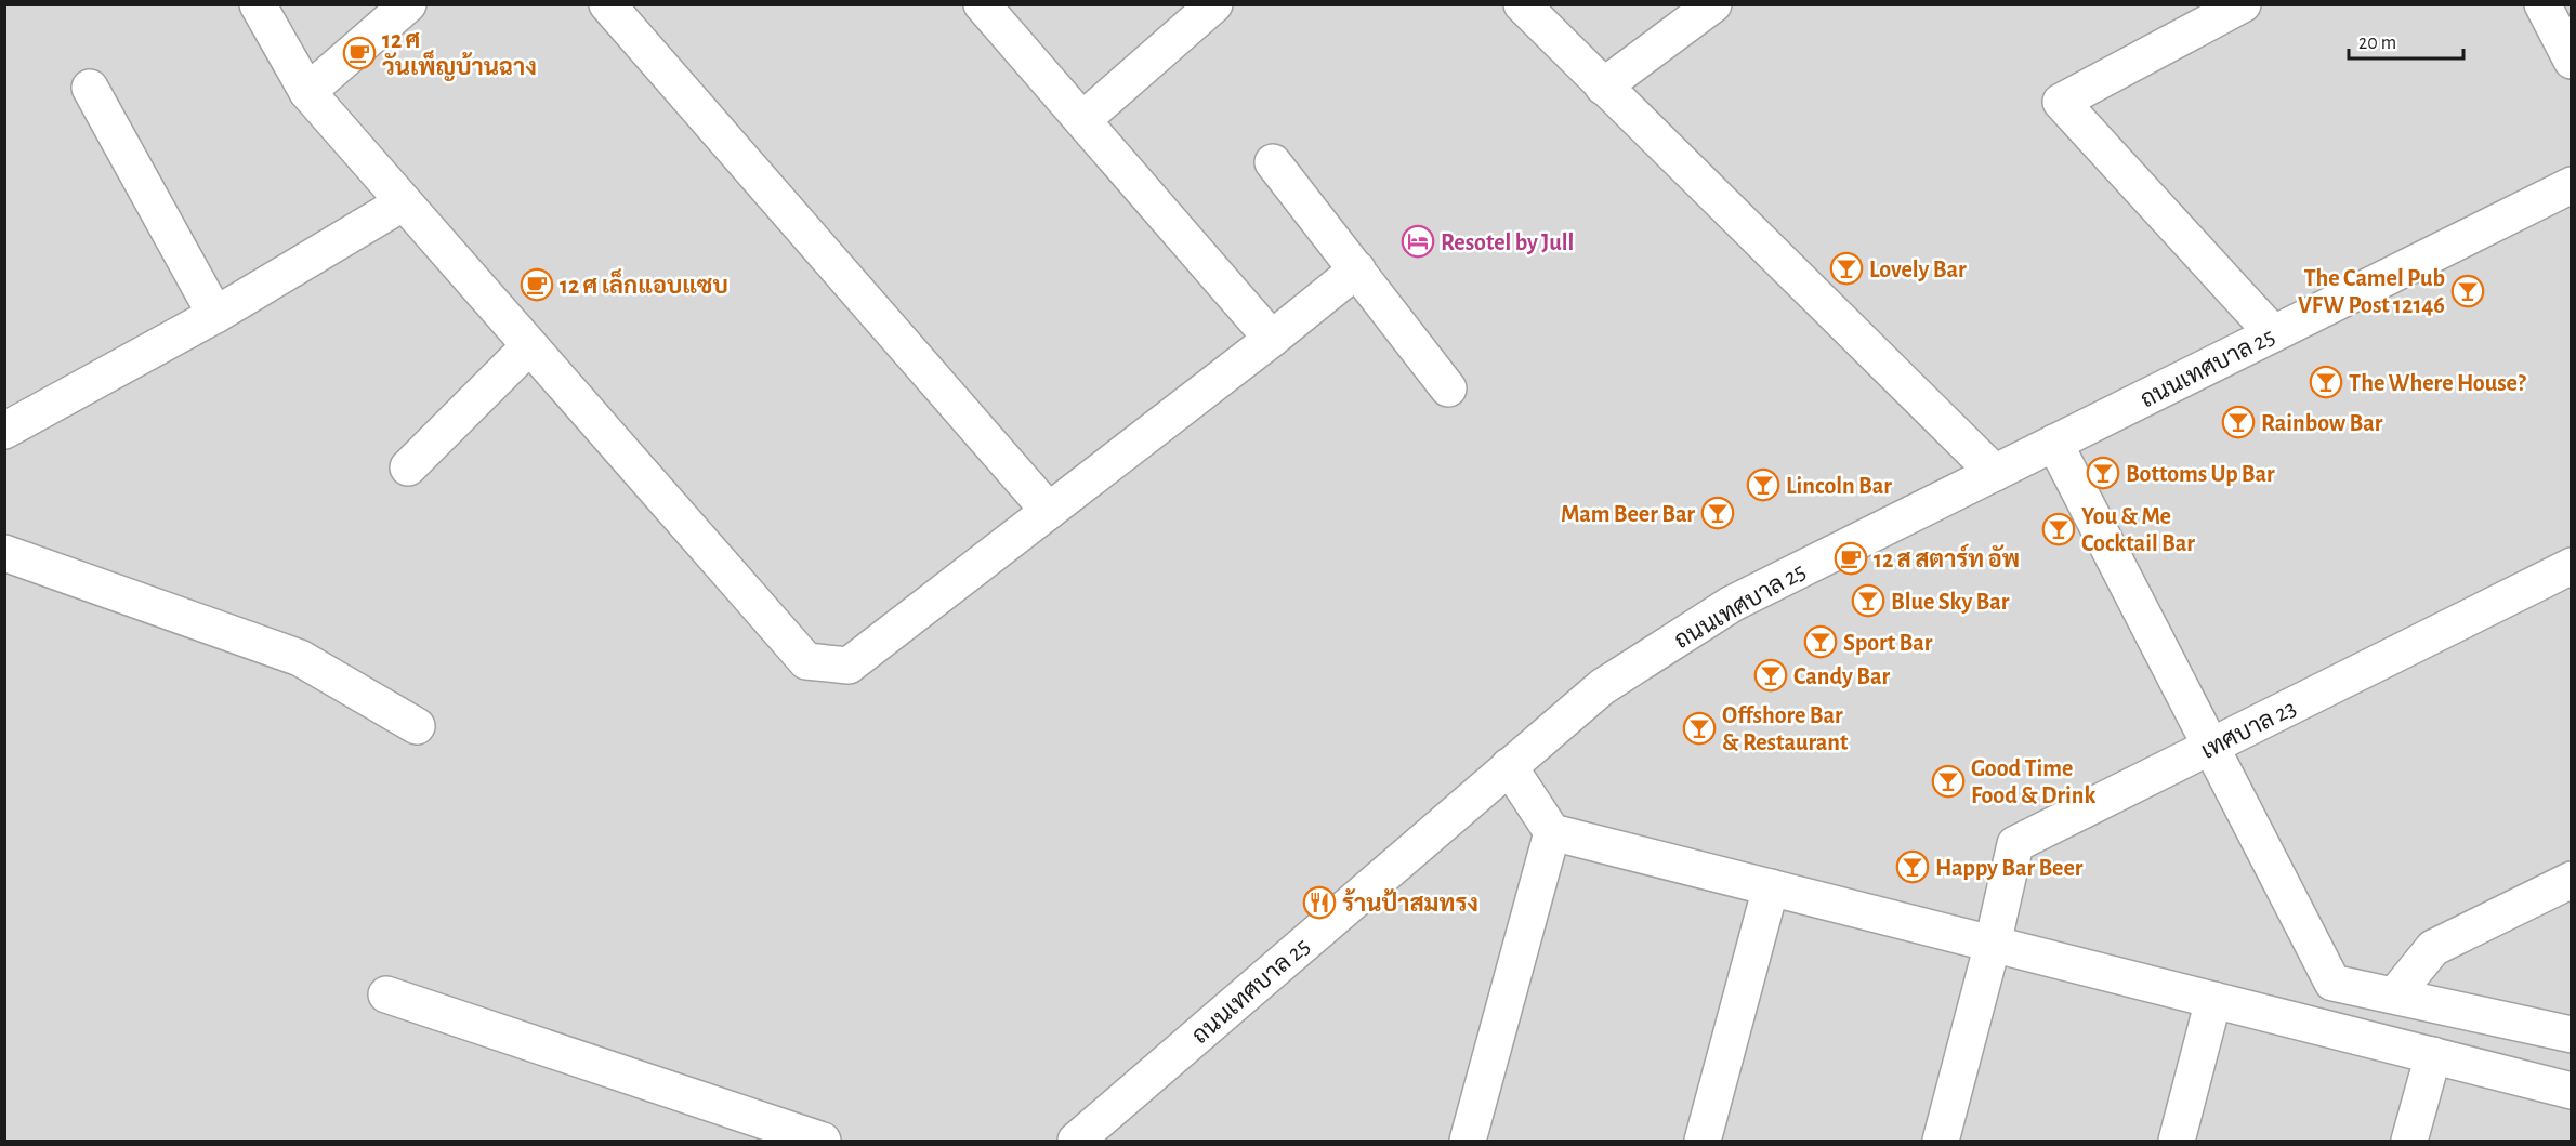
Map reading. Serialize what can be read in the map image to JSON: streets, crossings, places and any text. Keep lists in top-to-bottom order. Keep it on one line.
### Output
{"streets":{"street":["ถนนเทศบาล 25","เทศบาล 23"]},"places":{"cafe":["12 ศ วันเพ็ญบ้านฉาง","12 ศ เล็กแอบแซบ","12 ส สตาร์ท อัพ"],"hotel":["Resotel by Jull"],"bar":["Lovely Bar","The Camel Pub VFW Post 12146","The Where House?","Rainbow Bar","Bottoms Up Bar","Lincoln Bar","Mam Beer Bar","You & Me Cocktail Bar","Blue Sky Bar","Sport Bar","Candy Bar","Offshore Bar & Restaurant","Good Time Food & Drink","Happy Bar Beer"],"restaurant":["ร้านป้าสมทรง"]},"scale_bar":"20 m"}
